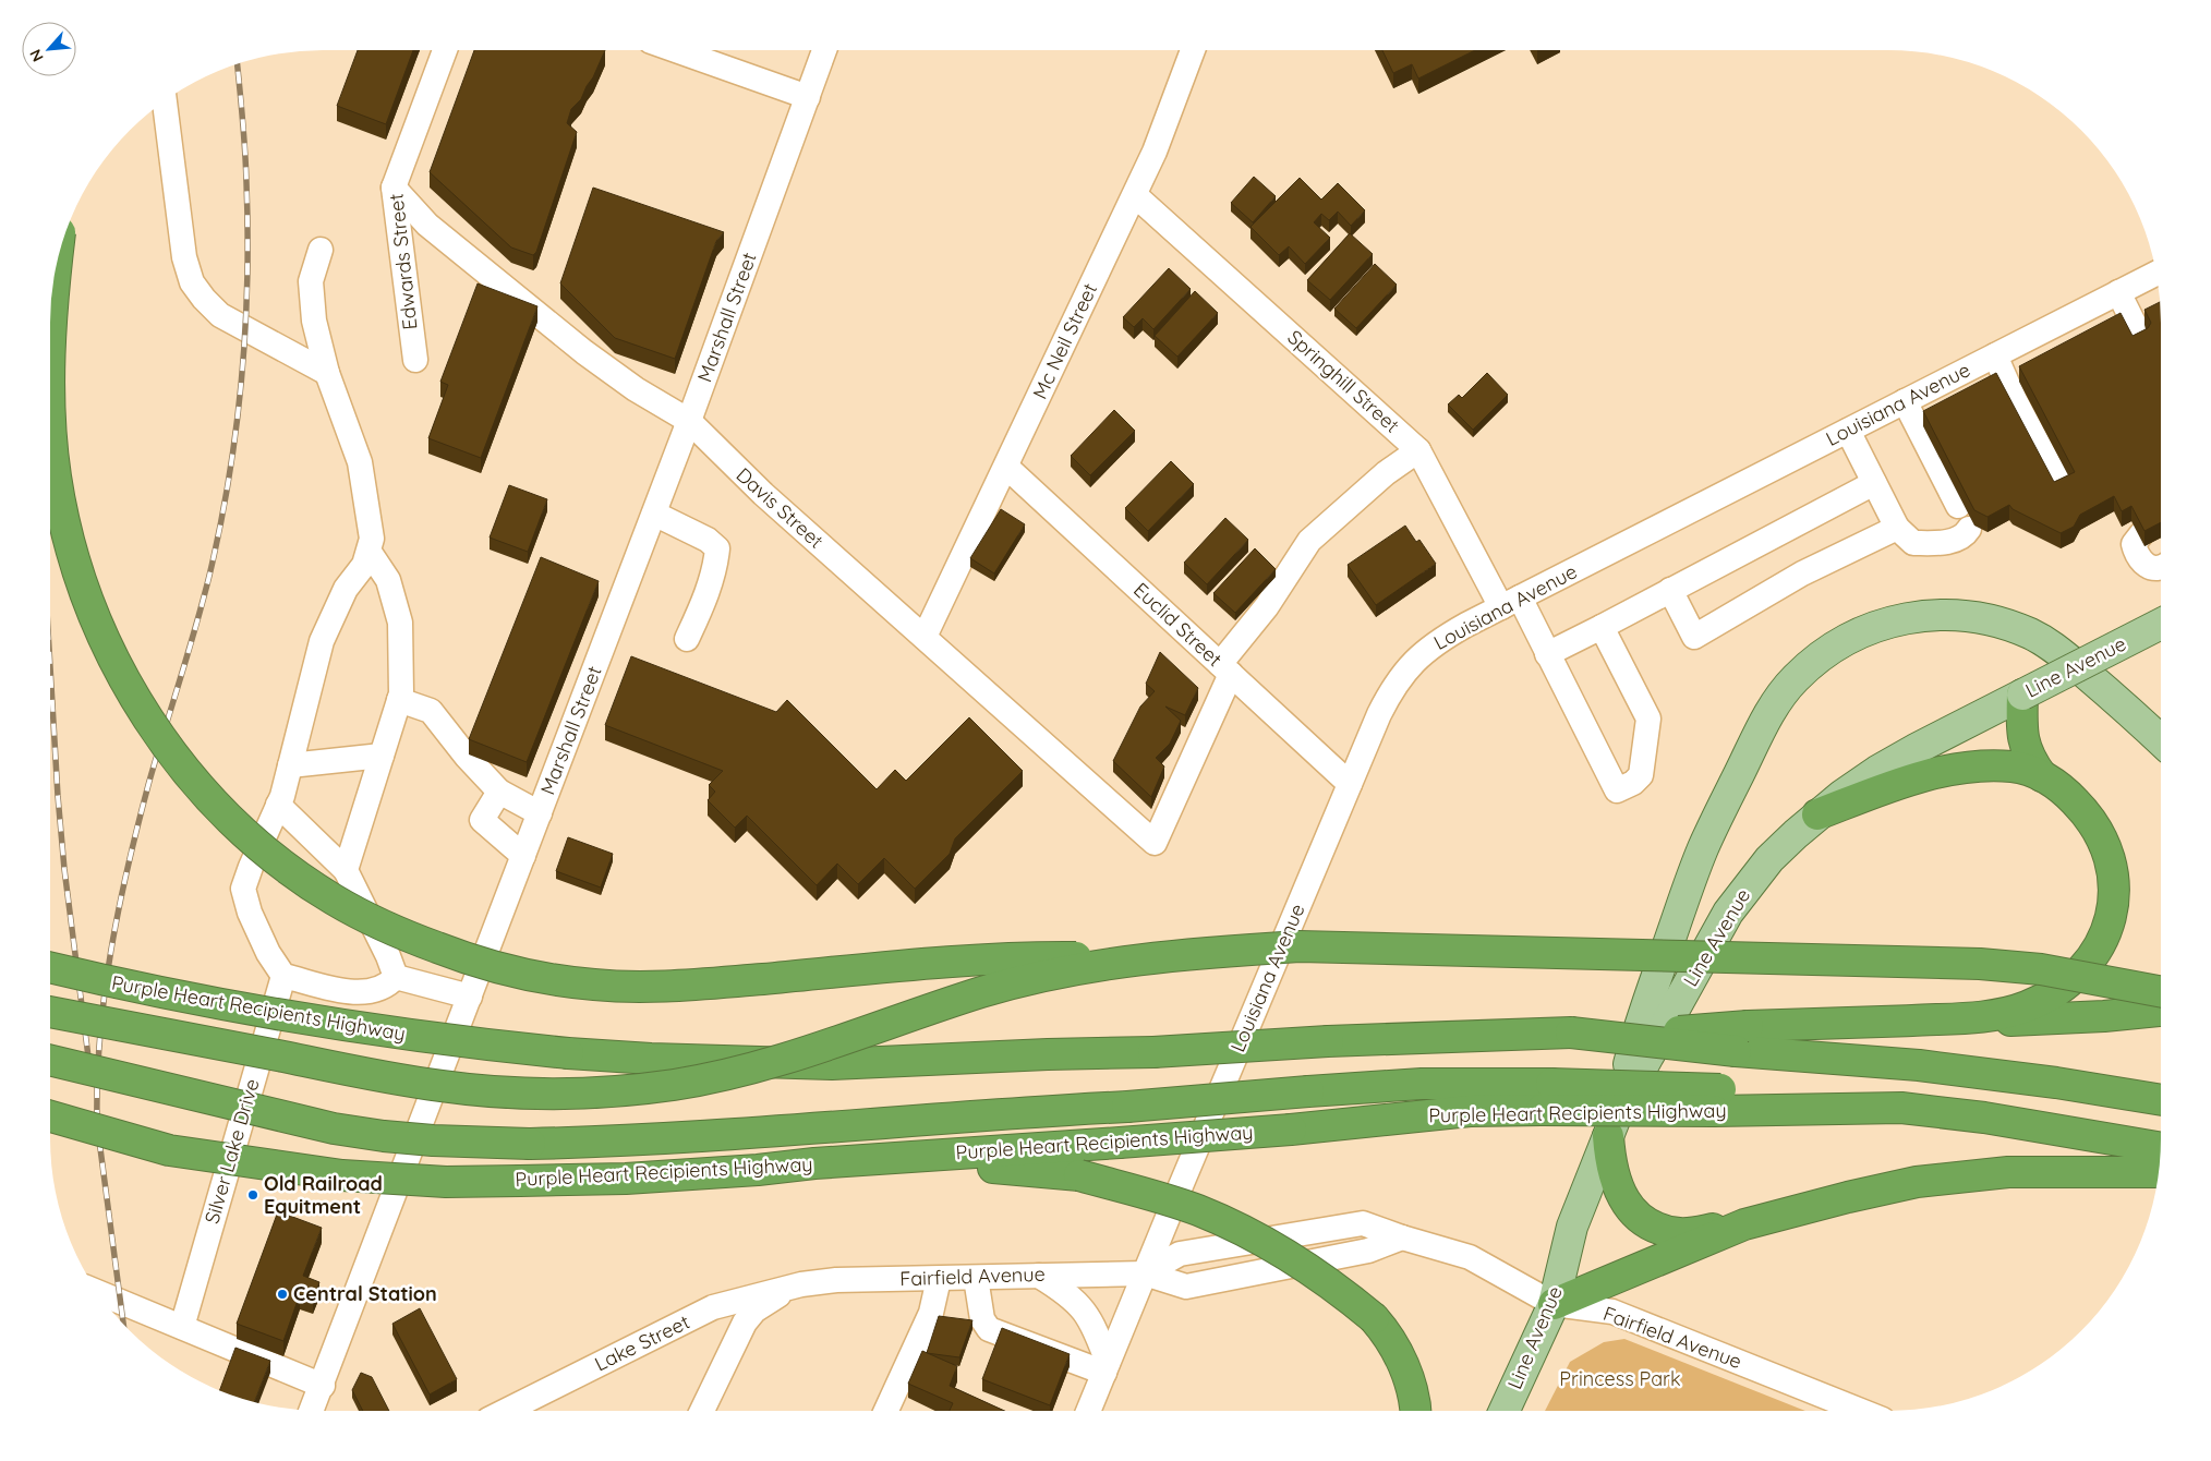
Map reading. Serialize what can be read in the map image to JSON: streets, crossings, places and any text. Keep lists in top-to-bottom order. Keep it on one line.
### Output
{"streets":{"highway":["Purple Heart Recipients Highway"],"main road":["Line Avenue"],"street":["Edwards Street","Marshall Street","Mc Neil Street","Springhill Street","Louisiana Avenue","Davis Street","Euclid Street","Silver Lake Drive","Fairfield Avenue","Lake Street"]},"crossings":[["Edwards Street","Davis Street"],["Marshall Street","Davis Street"],["Mc Neil Street","Springhill Street"],["Mc Neil Street","Davis Street"],["Mc Neil Street","Euclid Street"],["Springhill Street","Louisiana Avenue"],["Louisiana Avenue","Euclid Street"],["Louisiana Avenue","Fairfield Avenue"],["Davis Street","Euclid Street"],["Line Avenue","Fairfield Avenue"],["Fairfield Avenue","Lake Street"]],"parks":["Princess Park"],"places":["Old Railroad Equitment","Central Station"],"north":"bottom left"}
